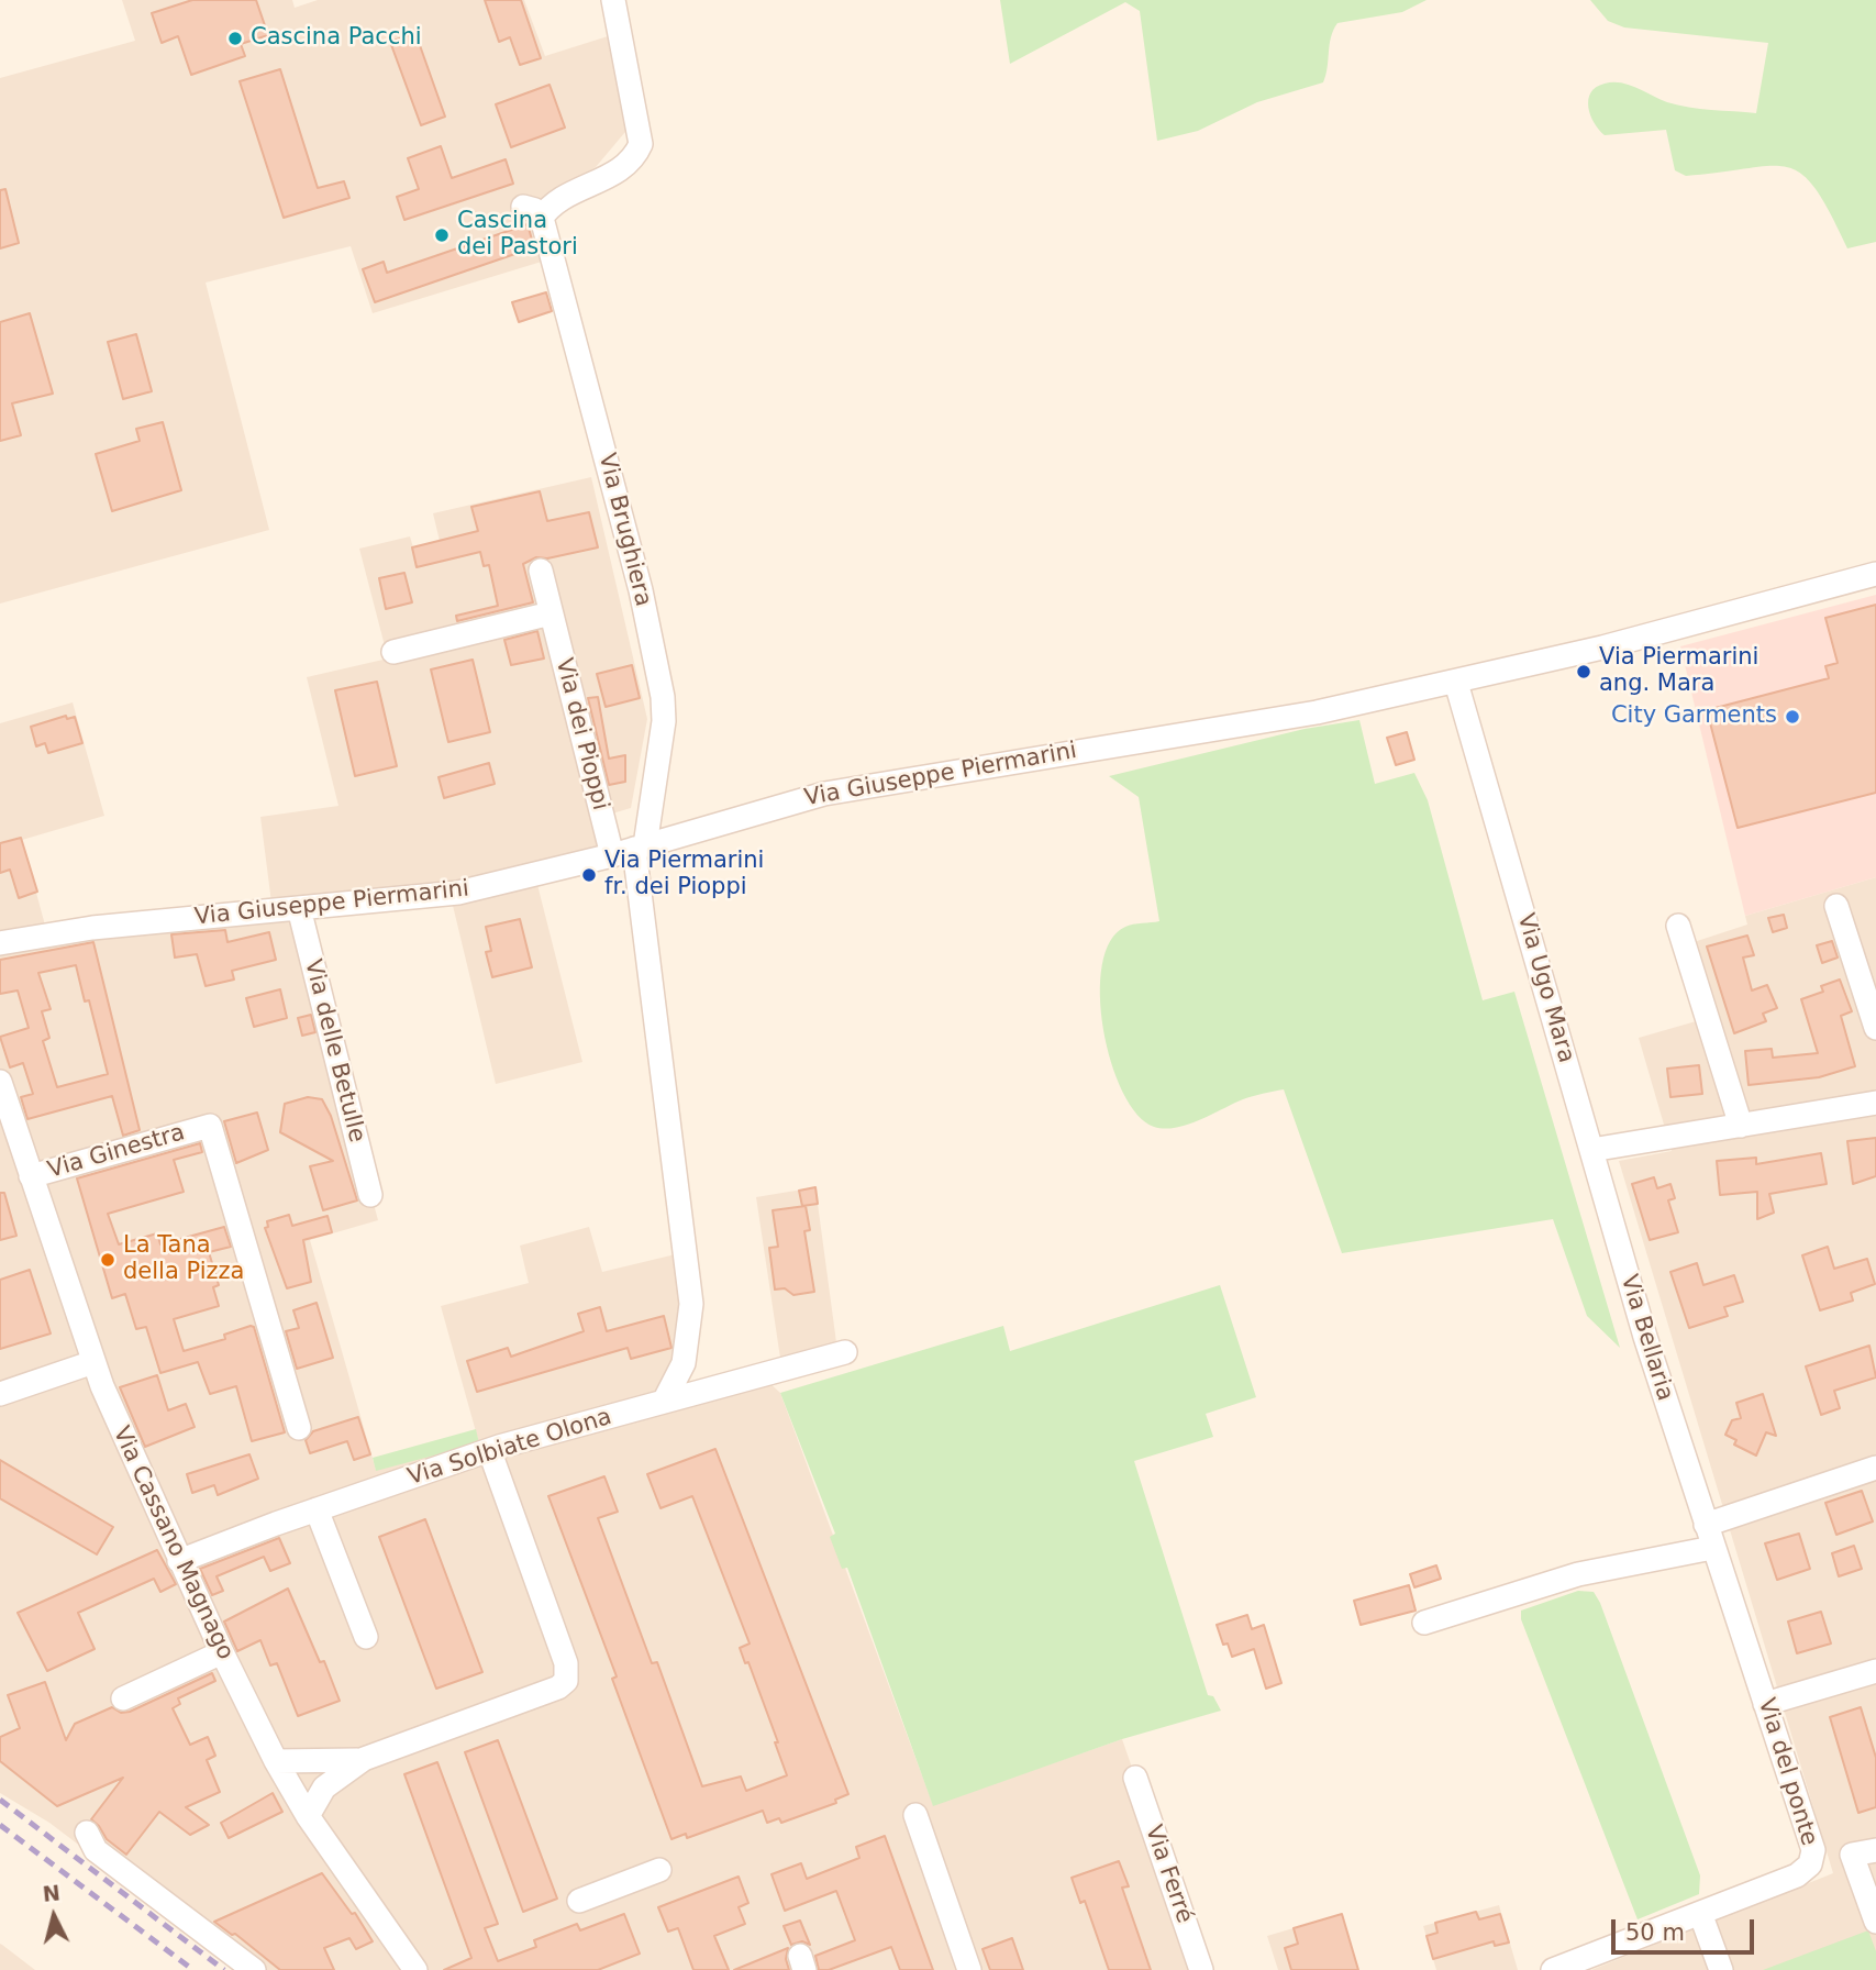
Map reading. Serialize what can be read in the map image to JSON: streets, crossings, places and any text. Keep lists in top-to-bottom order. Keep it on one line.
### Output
{"streets":{"street":["Via Brughiera","Via dei Pioppi","Via Giuseppe Piermarini","Via Ugo Mara","Via delle Betulle","Via Ginestra","Via Bellaria","Via Solbiate Olona","Via Cassano Magnago","Via del ponte","Via Ferré"]},"crossings":[["Via Brughiera","Via dei Pioppi"],["Via Brughiera","Via Giuseppe Piermarini"],["Via dei Pioppi","Via Giuseppe Piermarini"],["Via Giuseppe Piermarini","Via Ugo Mara"],["Via Giuseppe Piermarini","Via delle Betulle"],["Via Ugo Mara","Via Bellaria"],["Via Ginestra","Via Cassano Magnago"],["Via Bellaria","Via del ponte"],["Via Solbiate Olona","Via Cassano Magnago"]],"places":["Cascina Pacchi","Cascina dei Pastori","Via Piermarini ang. Mara","City Garments","Via Piermarini fr. dei Pioppi","La Tana della Pizza"],"scale_bar":"50 m","north":"top"}
